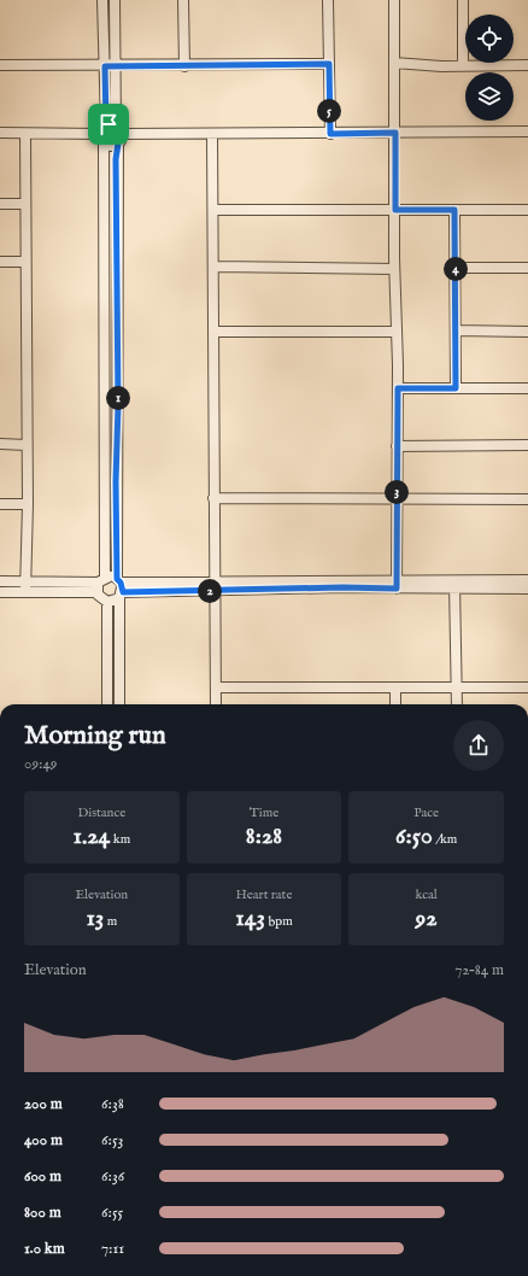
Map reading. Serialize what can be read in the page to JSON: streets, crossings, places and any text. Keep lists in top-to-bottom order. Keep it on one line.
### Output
{"page":{"pins":["5","4","1","3","2"],"heading":["Morning run","09:49"],"stats":[["Distance","1.24 km"],["Time","8:28"],["Pace","6:50 /km"],["Elevation","13 m"],["Heart rate","143 bpm"],["kcal","92"]],"chart":["Elevation","72–84 m"],"list":[{"name":"200 m","note":"6:38"},{"name":"400 m","note":"6:53"},{"name":"600 m","note":"6:36"},{"name":"800 m","note":"6:55"},{"name":"1.0 km","note":"7:11"}]}}
